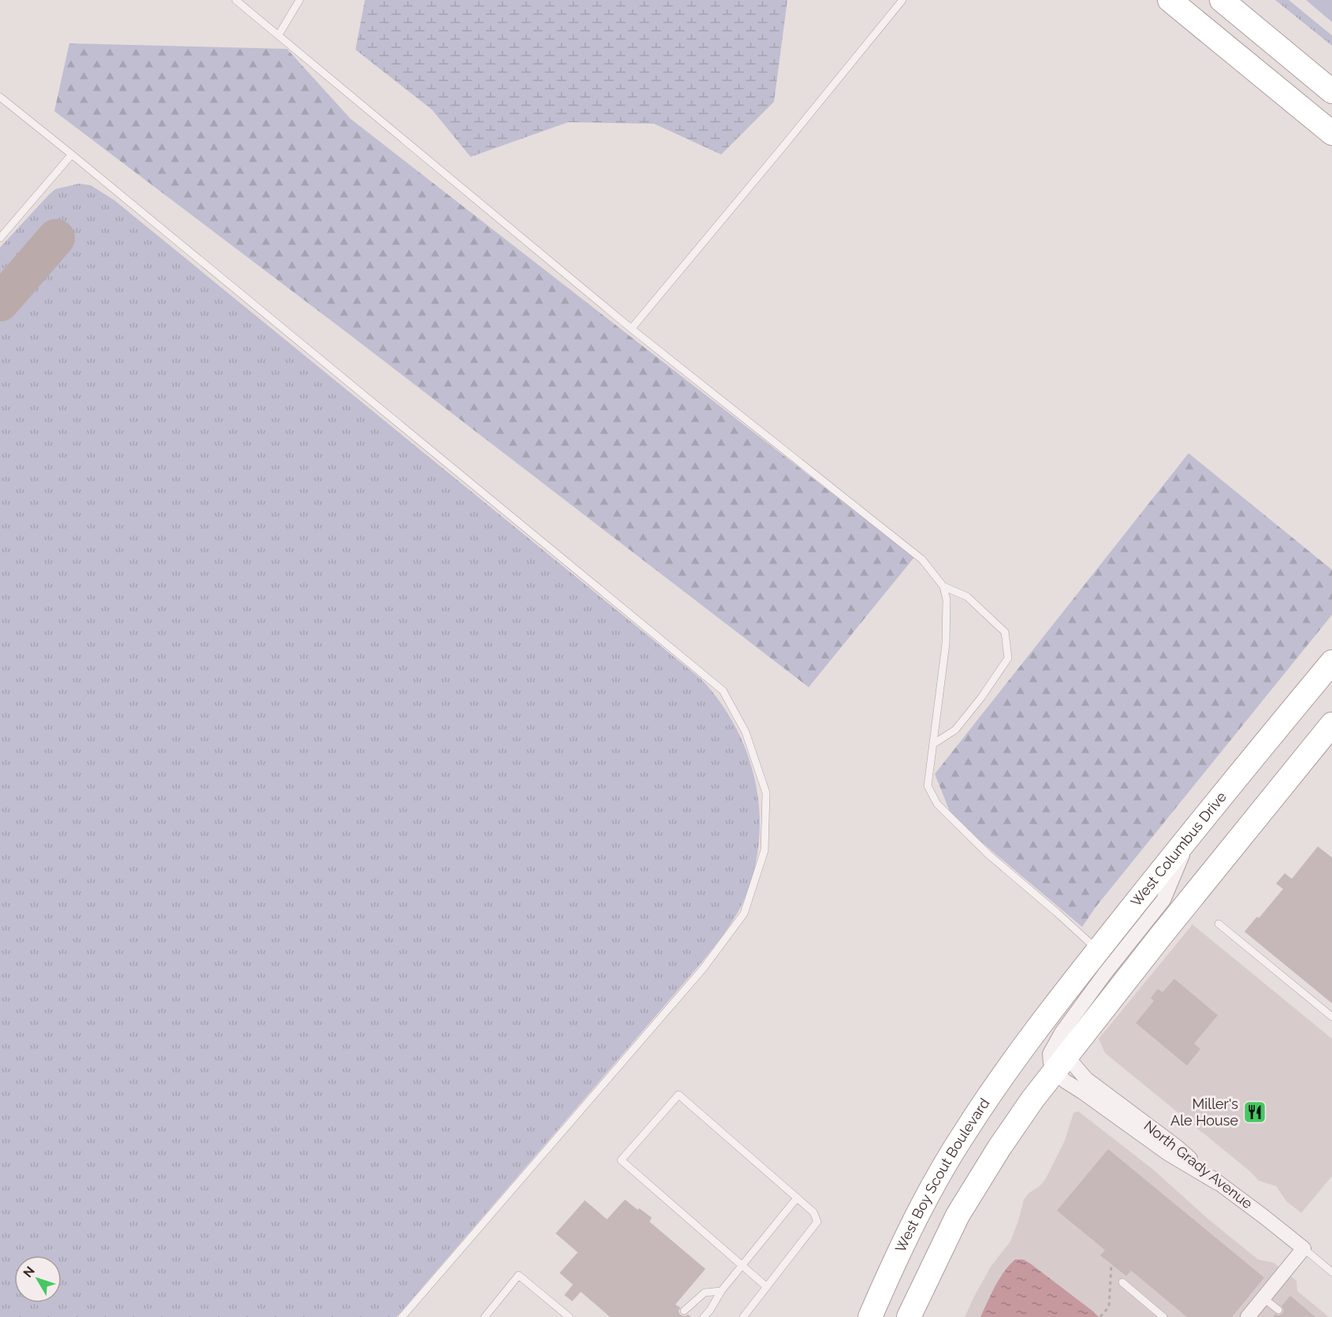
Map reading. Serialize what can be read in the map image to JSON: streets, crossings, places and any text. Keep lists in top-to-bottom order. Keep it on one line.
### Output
{"streets":{"main road":["West Columbus Drive","West Boy Scout Boulevard"],"street":["North Grady Avenue"]},"crossings":[["West Columbus Drive","West Boy Scout Boulevard"]],"places":{"restaurant":["Miller's Ale House"]},"north":"top left"}
